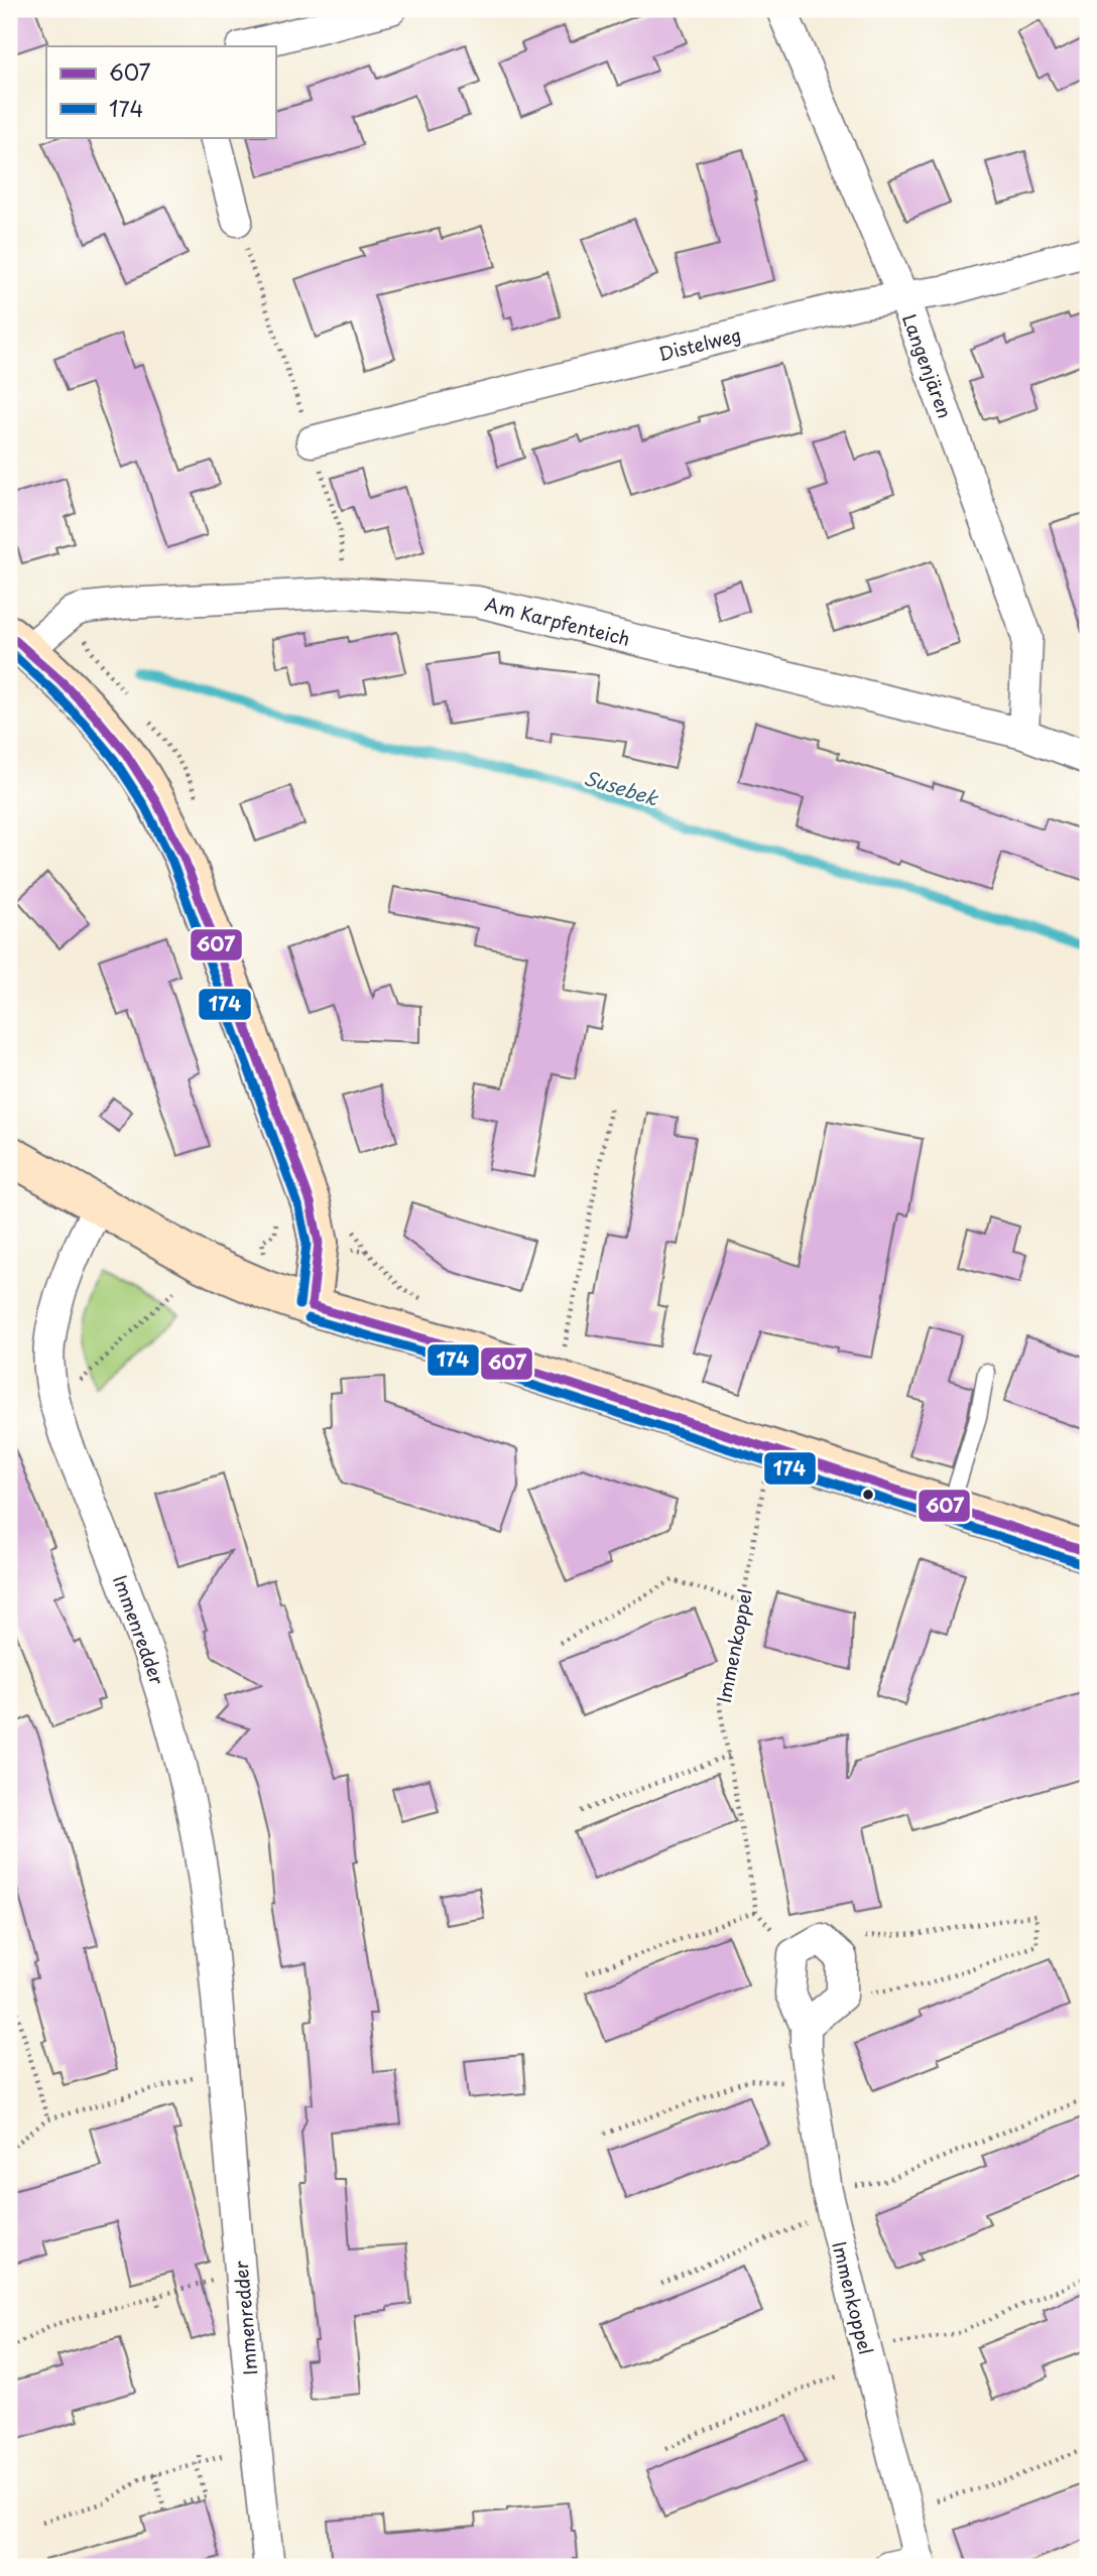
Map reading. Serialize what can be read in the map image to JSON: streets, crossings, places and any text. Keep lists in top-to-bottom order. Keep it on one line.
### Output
{"streets":{"street":["Distelweg","Langenjären","Am Karpfenteich","Immenredder","Immenkoppel"]},"crossings":[["Distelweg","Langenjären"],["Langenjären","Am Karpfenteich"]],"water":["Susebek"],"lines":["transit line 607","transit line 174"],"legend":["607","174"]}
